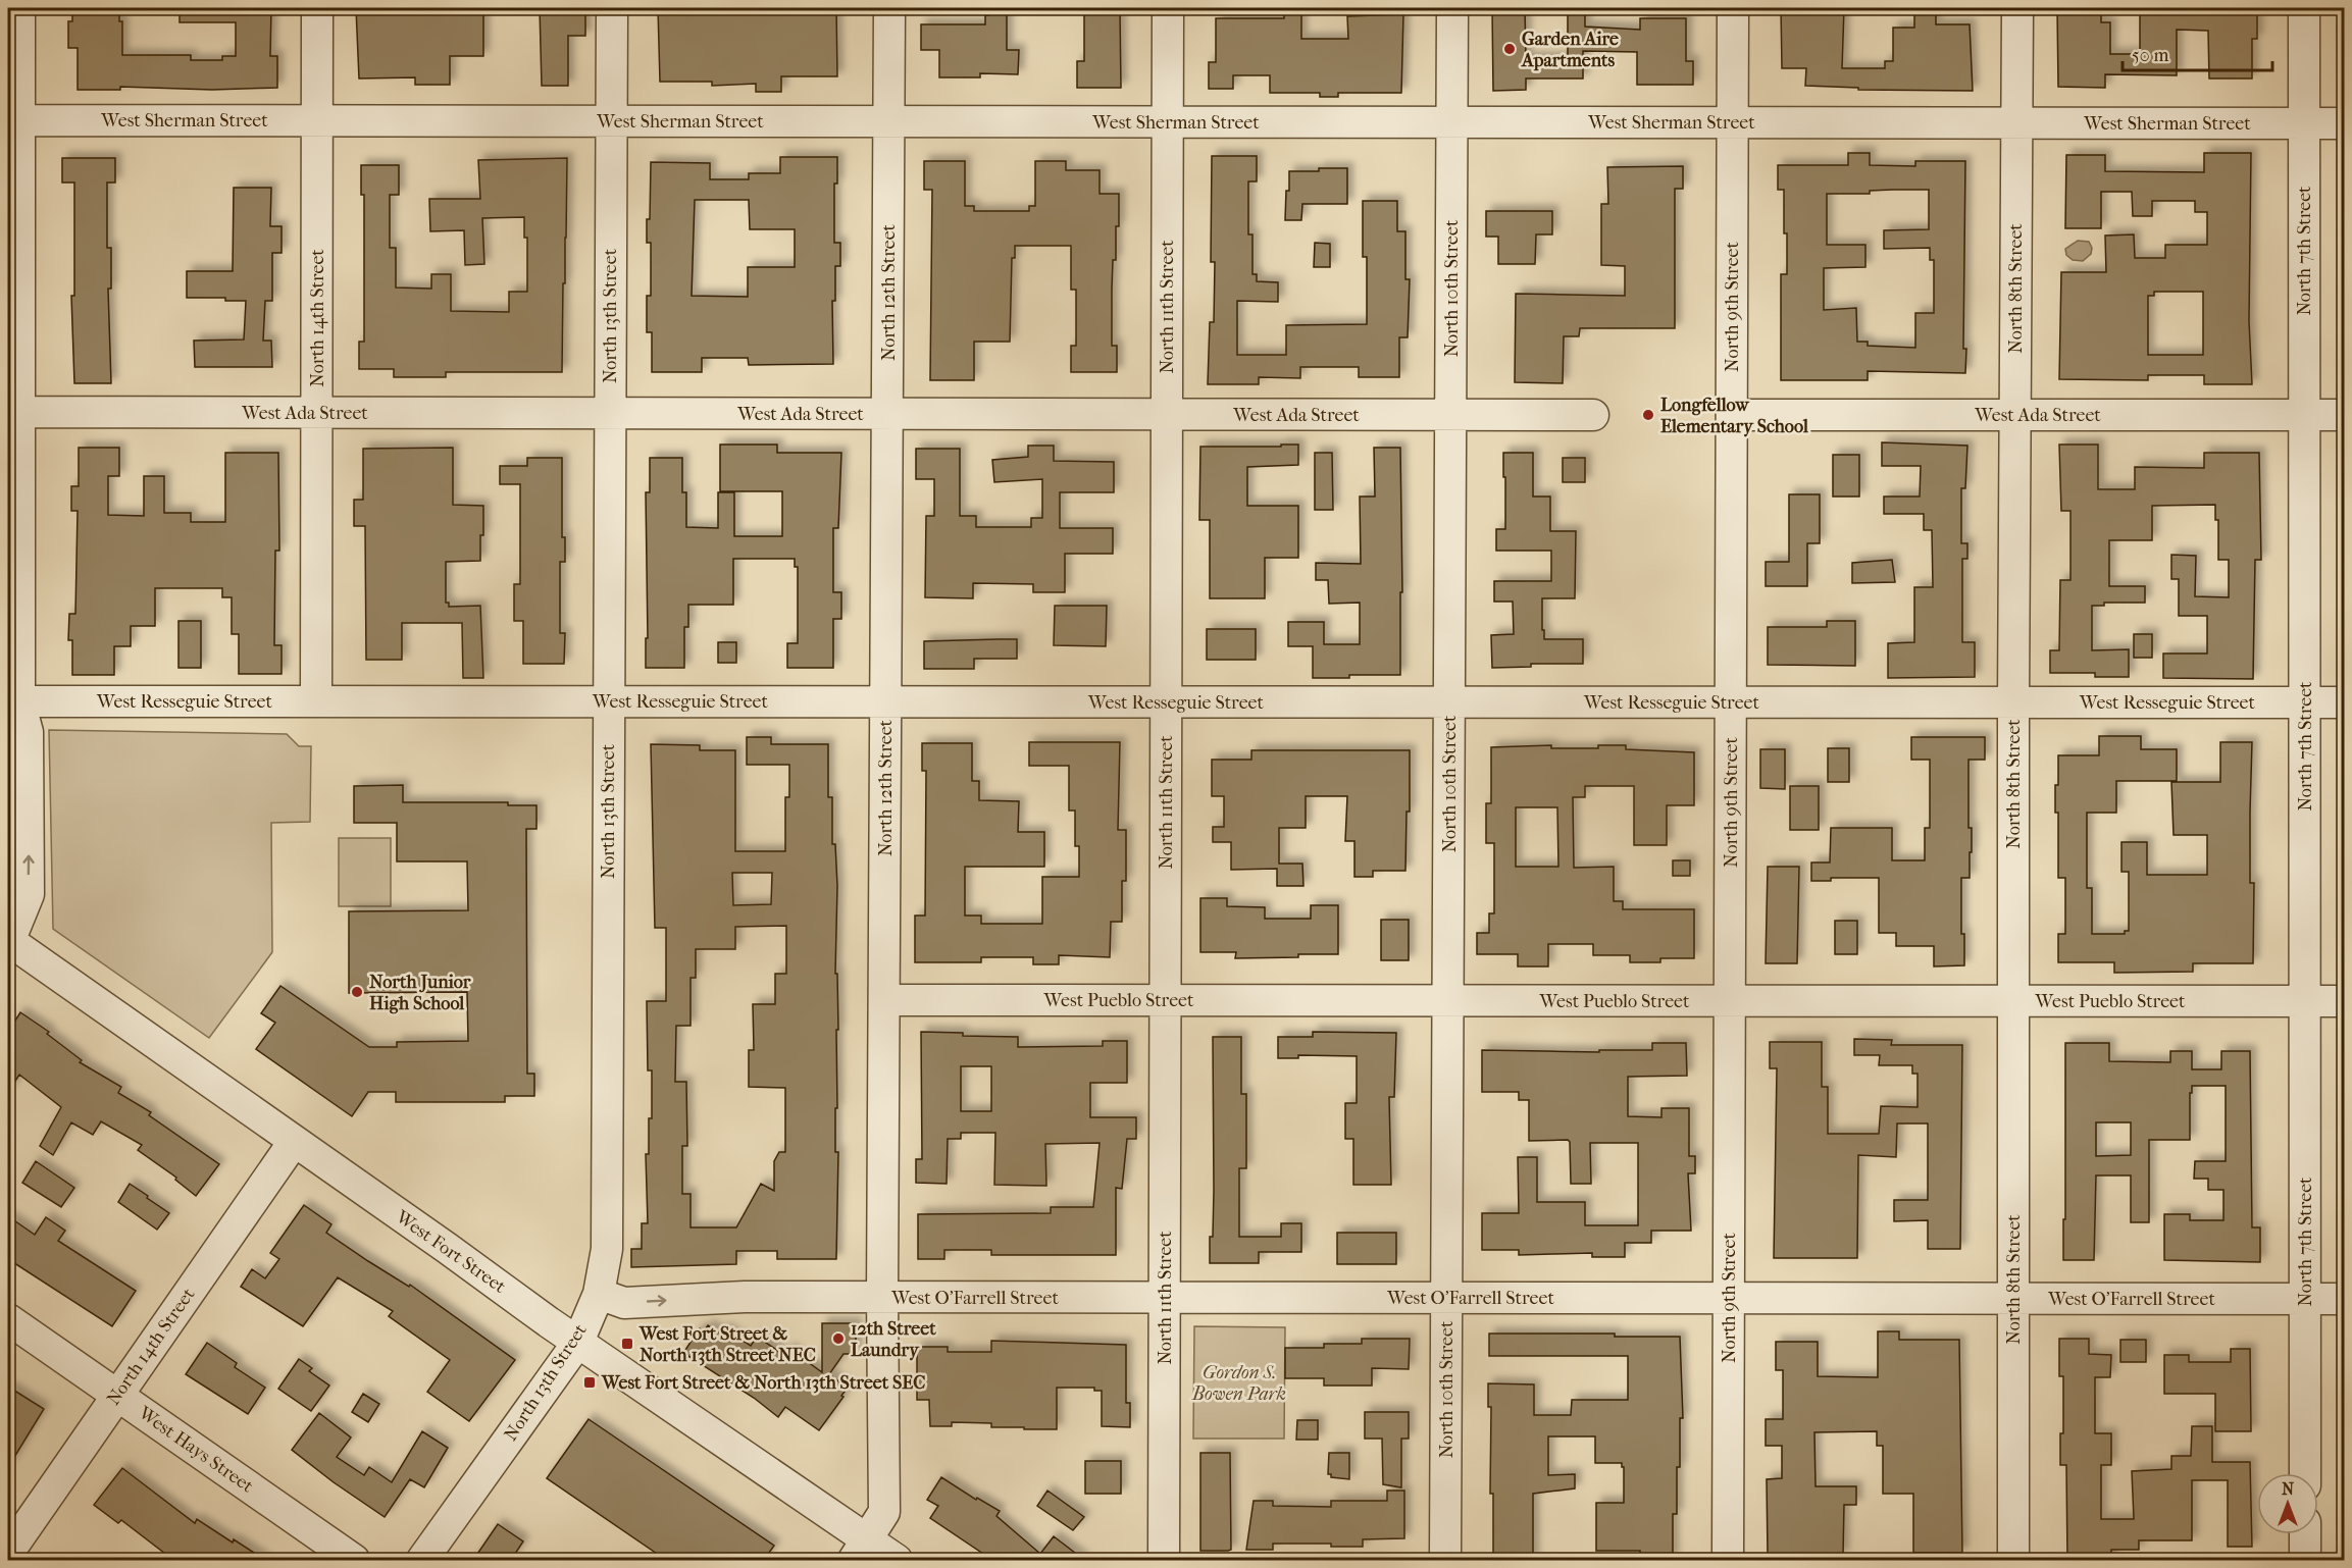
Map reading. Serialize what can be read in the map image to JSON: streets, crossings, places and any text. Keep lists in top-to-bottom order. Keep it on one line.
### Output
{"streets":{"street":["West Sherman Street","North 7th Street","North 10th Street","North 8th Street","North 12th Street","North 11th Street","North 9th Street","North 13th Street","North 14th Street","West Ada Street","West Resseguie Street","West Pueblo Street","West Fort Street","West O'Farrell Street","West Hays Street"]},"crossings":[["West Sherman Street","North 7th Street"],["West Sherman Street","North 10th Street"],["West Sherman Street","North 8th Street"],["West Sherman Street","North 12th Street"],["West Sherman Street","North 11th Street"],["West Sherman Street","North 9th Street"],["West Sherman Street","North 13th Street"],["West Sherman Street","North 14th Street"],["North 7th Street","West Ada Street"],["North 7th Street","West Resseguie Street"],["North 7th Street","West Pueblo Street"],["North 7th Street","West O'Farrell Street"],["North 10th Street","West Ada Street"],["North 10th Street","West Resseguie Street"],["North 10th Street","West Pueblo Street"],["North 10th Street","West O'Farrell Street"],["North 8th Street","West Ada Street"],["North 8th Street","West Resseguie Street"],["North 8th Street","West Pueblo Street"],["North 8th Street","West O'Farrell Street"],["North 12th Street","West Ada Street"],["North 12th Street","West Resseguie Street"],["North 12th Street","West Pueblo Street"],["North 12th Street","West Fort Street"],["North 12th Street","West O'Farrell Street"],["North 11th Street","West Ada Street"],["North 11th Street","West Resseguie Street"],["North 11th Street","West Pueblo Street"],["North 11th Street","West O'Farrell Street"],["North 9th Street","West Ada Street"],["North 9th Street","West Resseguie Street"],["North 9th Street","West Pueblo Street"],["North 9th Street","West O'Farrell Street"],["North 13th Street","West Ada Street"],["North 13th Street","West Resseguie Street"],["North 13th Street","West Fort Street"],["North 13th Street","West O'Farrell Street"],["North 14th Street","West Ada Street"],["North 14th Street","West Resseguie Street"],["North 14th Street","West Fort Street"],["North 14th Street","West Hays Street"]],"parks":["Gordon S. Bowen Park"],"places":{"other":["Garden Aire Apartments","Longfellow Elementary School","North Junior High School","12th Street Laundry"],"transit":["West Fort Street & North 13th Street NEC","West Fort Street & North 13th Street SEC"]},"scale_bar":"50 m","north":"top"}
